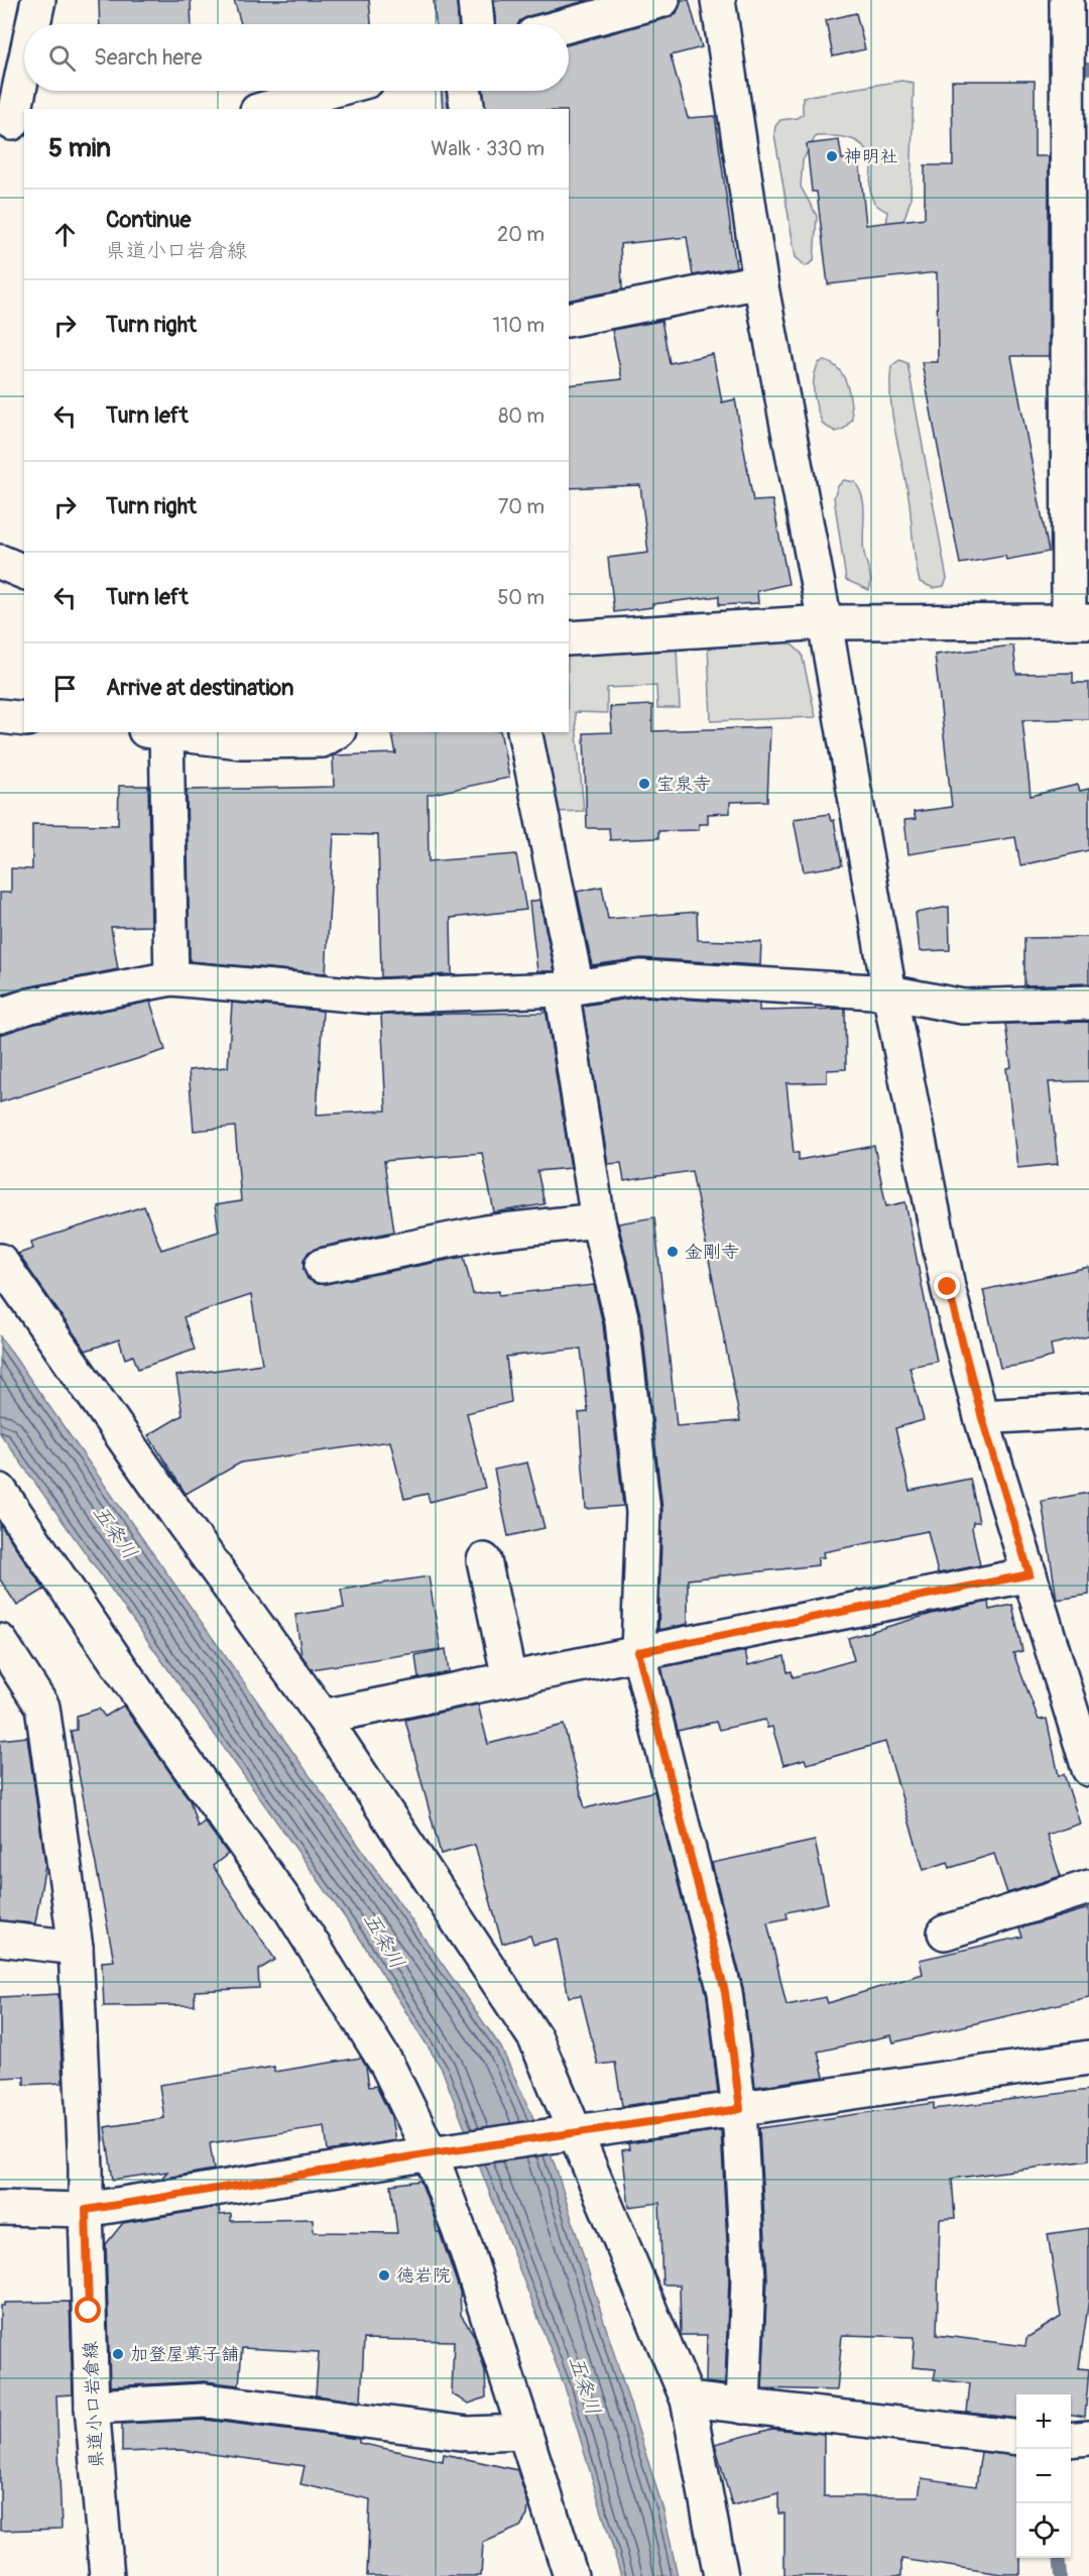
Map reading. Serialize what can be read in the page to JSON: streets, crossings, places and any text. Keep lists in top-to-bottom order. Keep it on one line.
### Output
{"streets":{"street":["県道小口岩倉線"]},"water":["五条川"],"places":["神明社","宝泉寺","金剛寺","徳岩院","加登屋菓子舗"],"page":{"search":"Search here","heading":["5 min","Walk · 330 m"],"list":[["Continue","県道小口岩倉線","20 m"],["Turn right","110 m"],["Turn left","80 m"],["Turn right","70 m"],["Turn left","50 m"],"Arrive at destination"],"map_buttons":["+","−"]}}
